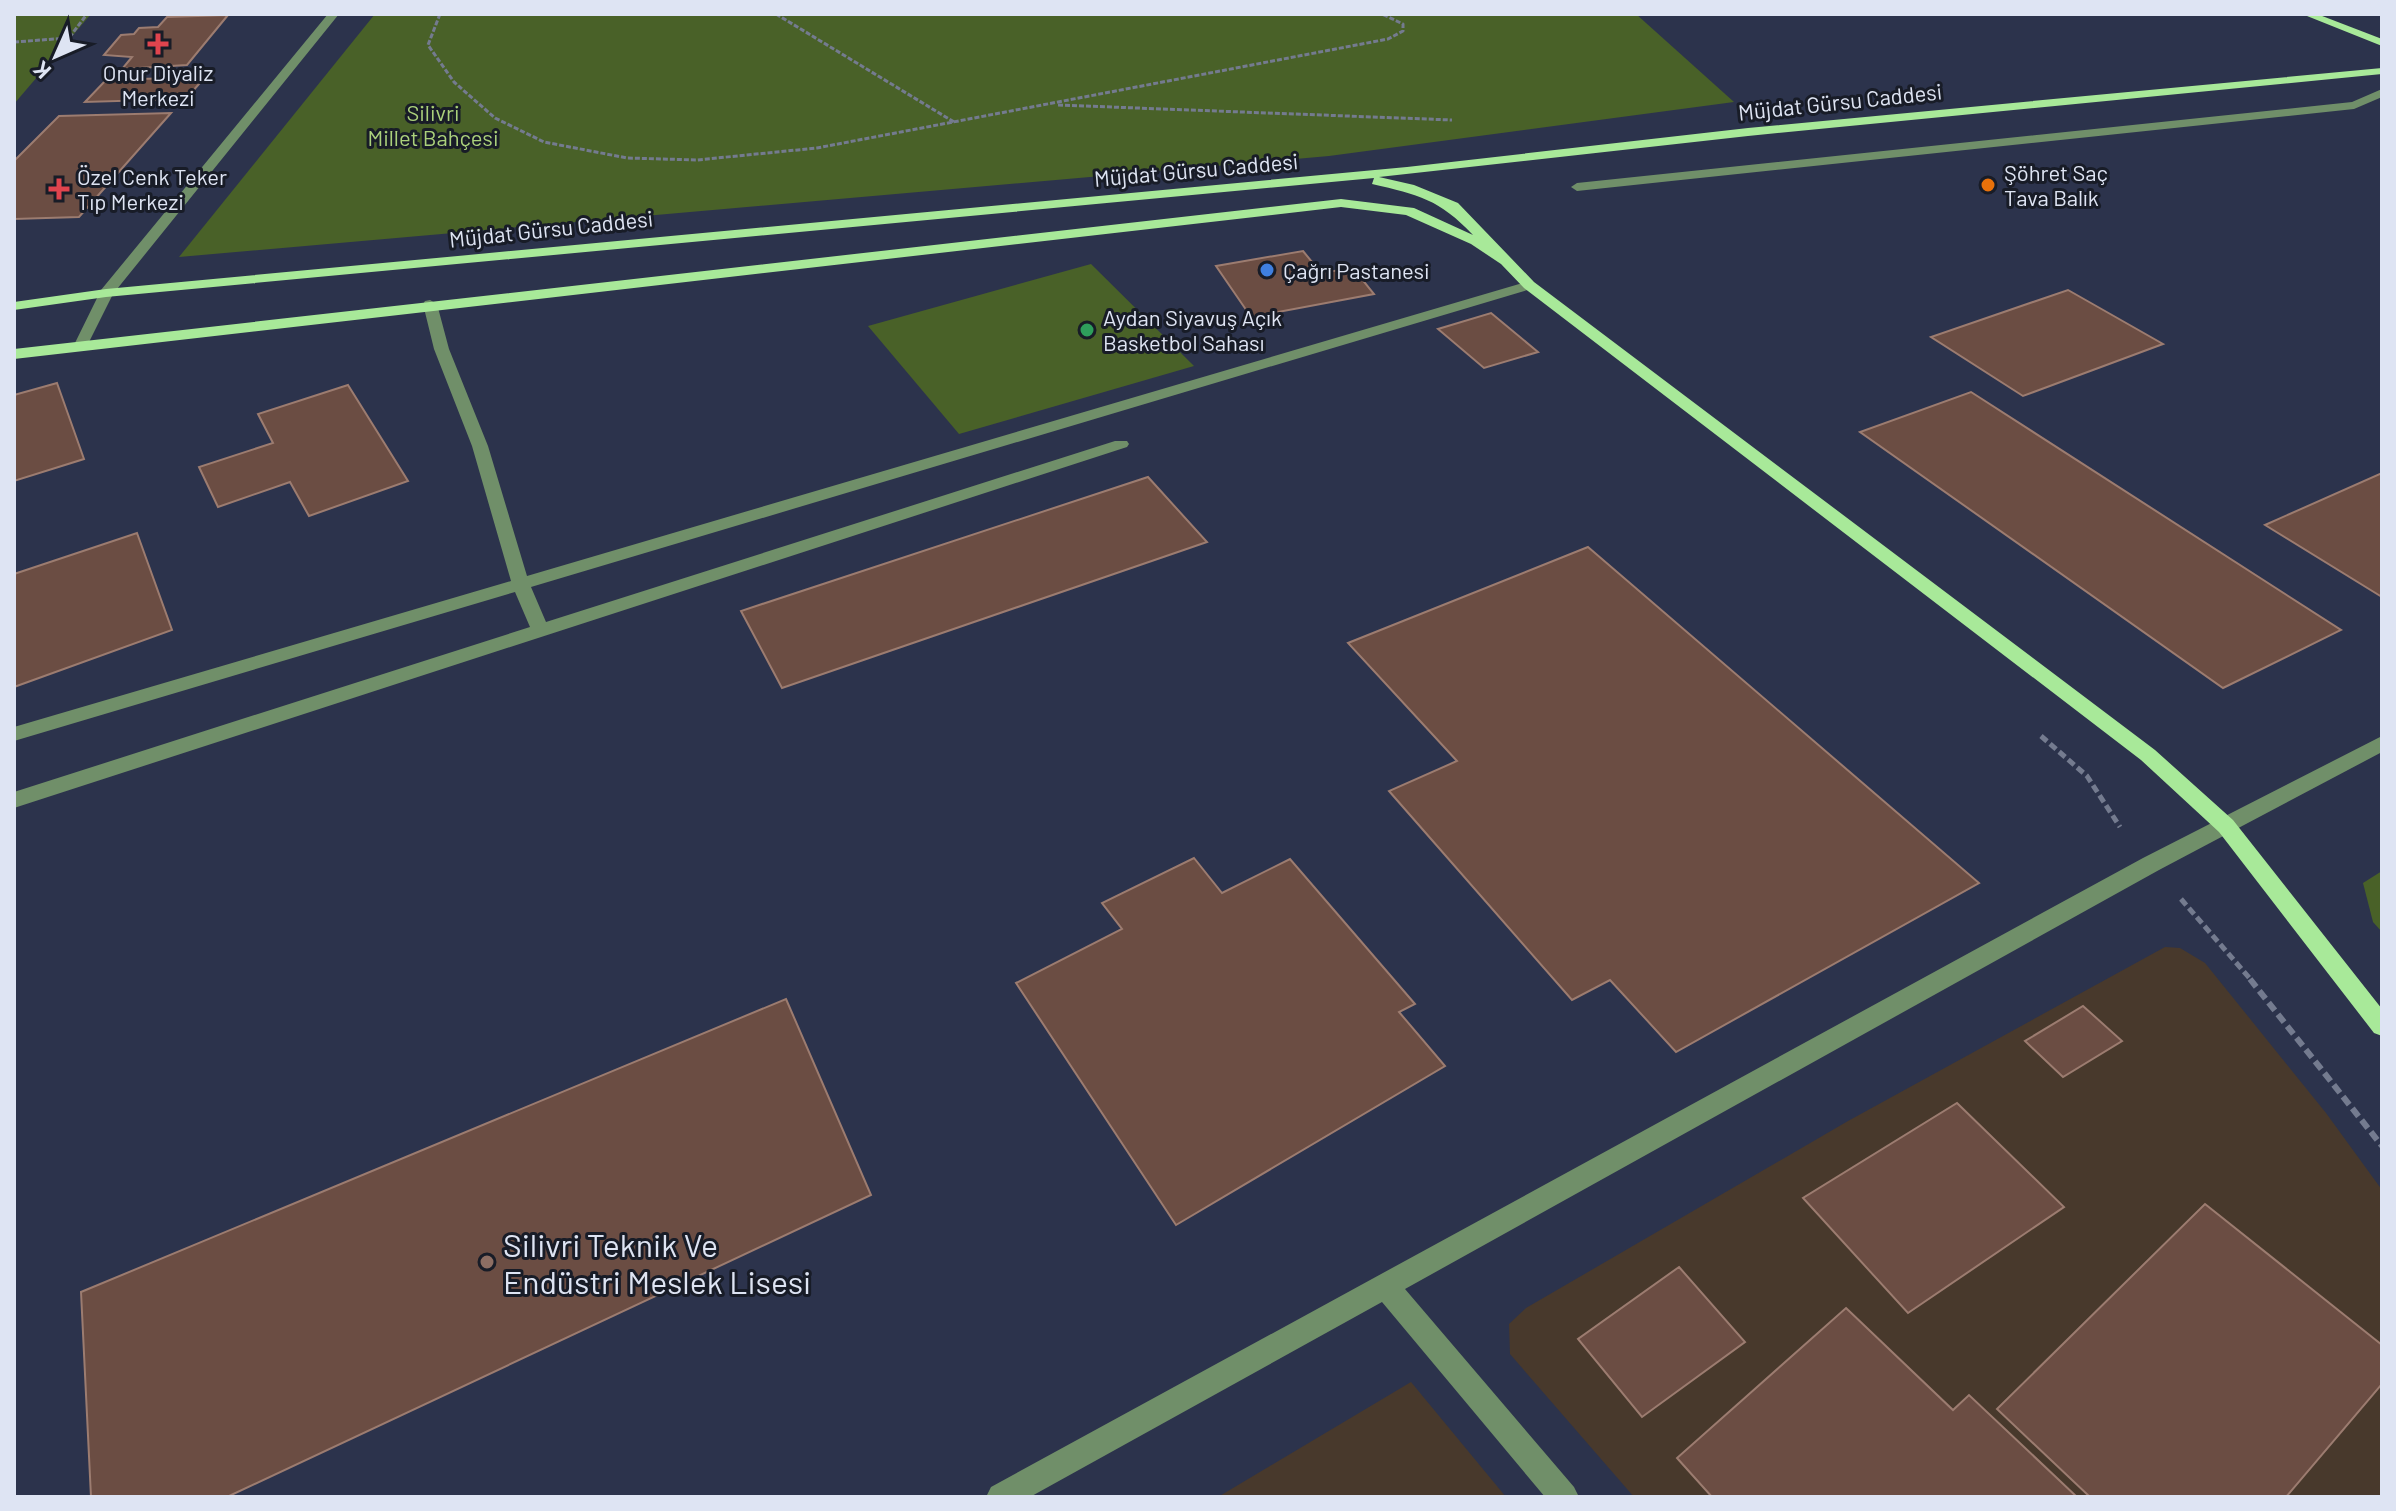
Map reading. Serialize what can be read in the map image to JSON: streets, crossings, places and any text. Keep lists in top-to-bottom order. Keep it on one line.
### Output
{"streets":{"main road":["Müjdat Gürsu Caddesi"]},"parks":["Silivri Millet Bahçesi"],"places":{"health":["Onur Diyaliz Merkezi","Özel Cenk Teker Tıp Merkezi"],"other":["Şöhret Saç Tava Balık","Çağrı Pastanesi","Aydan Siyavuş Açık Basketbol Sahası","Silivri Teknik Ve Endüstri Meslek Lisesi"]},"north":"bottom left"}
